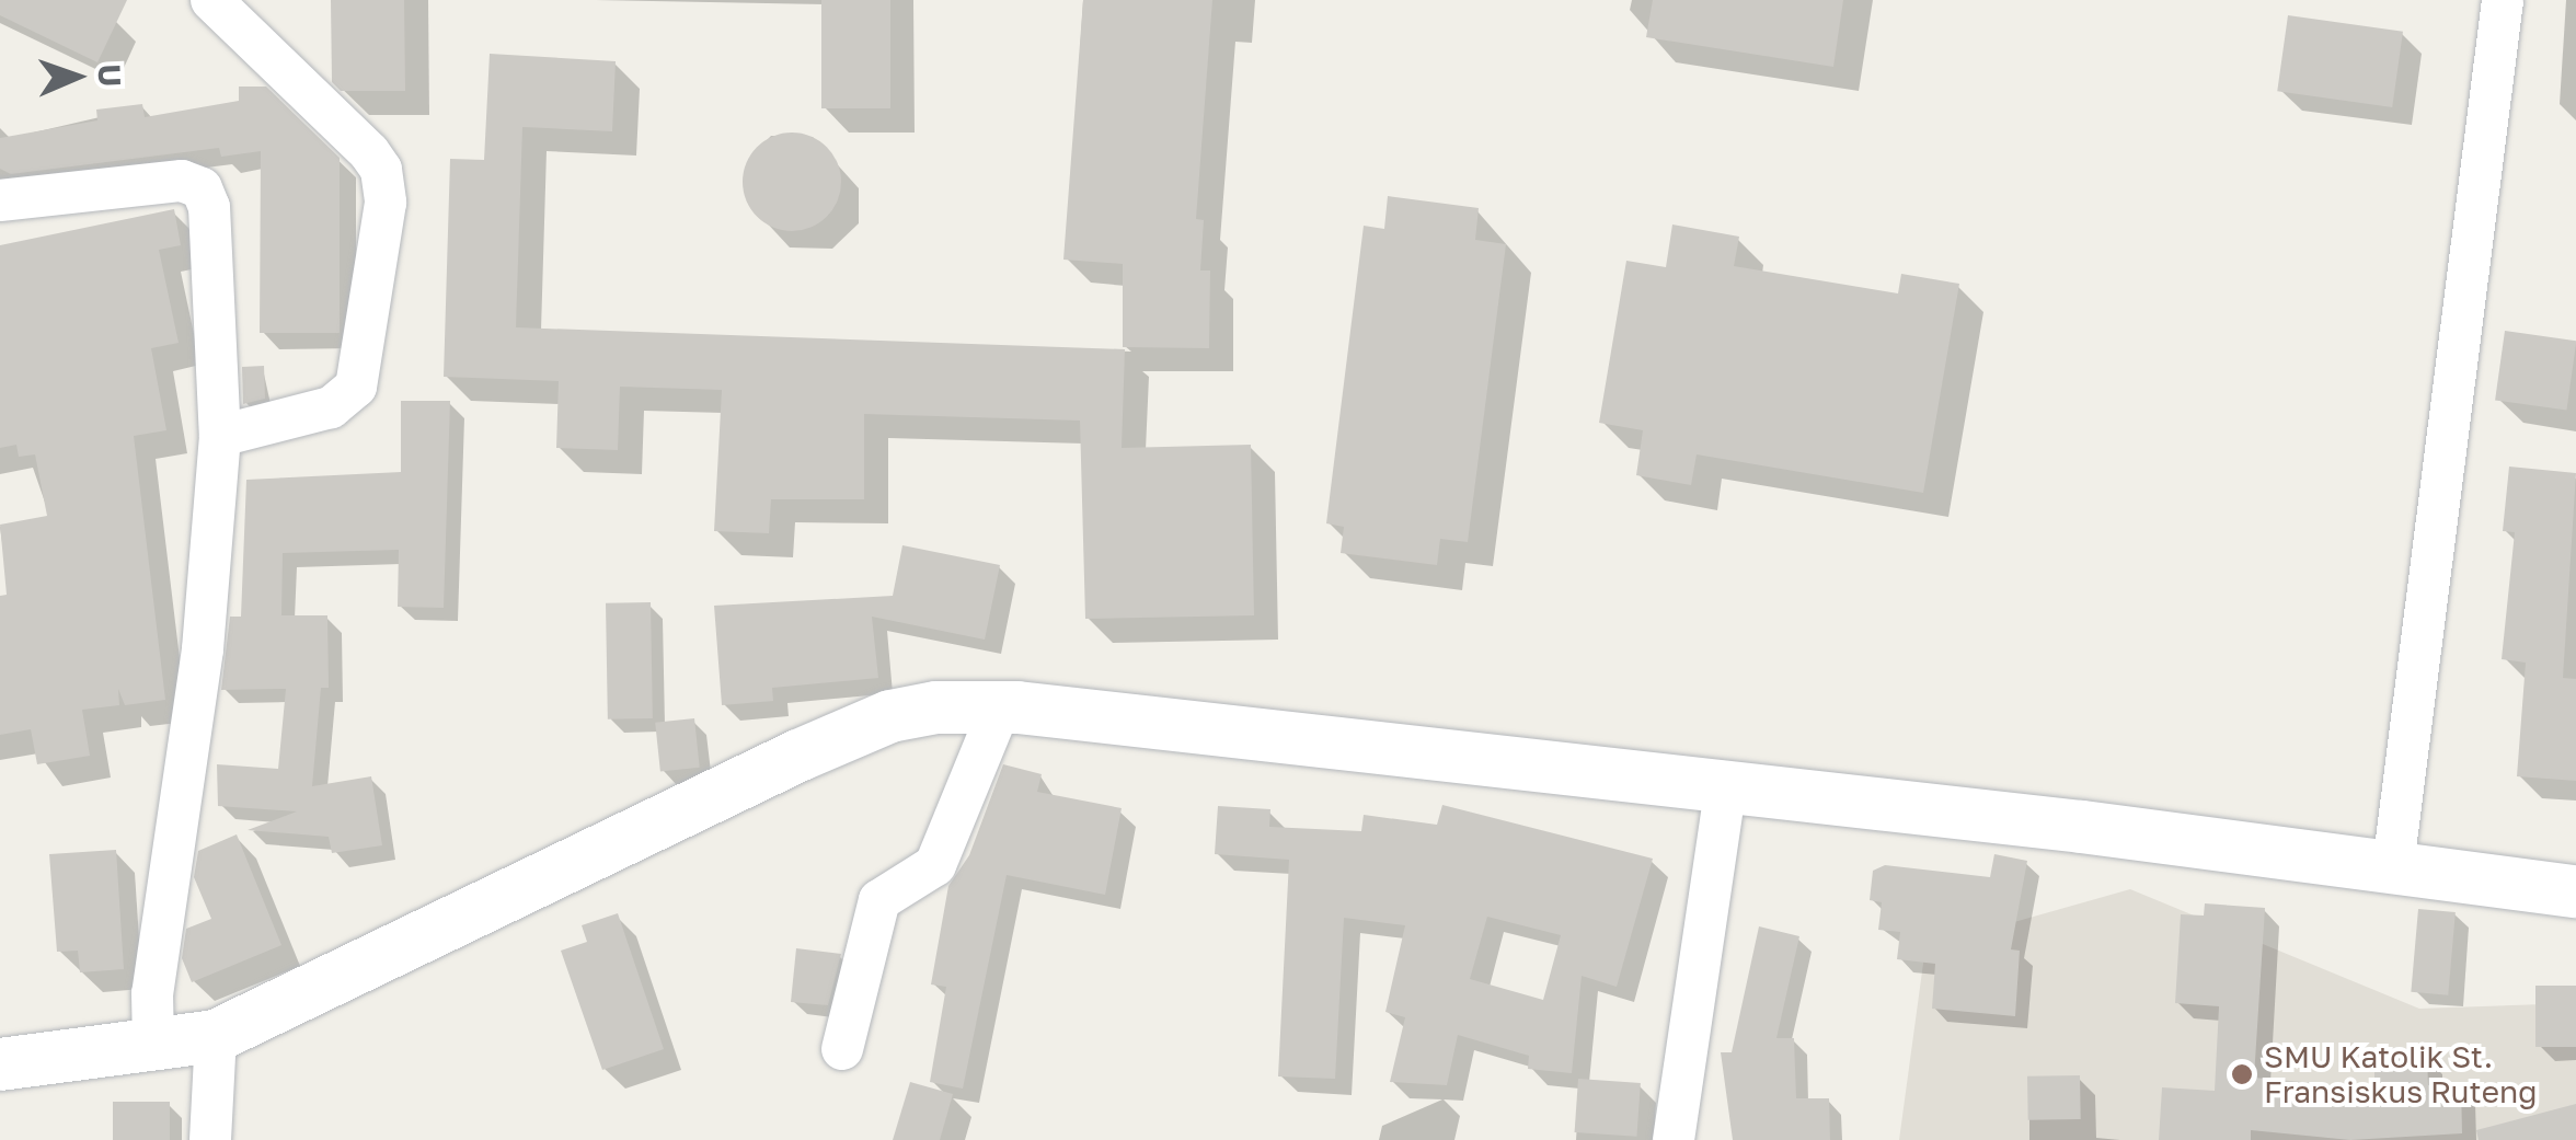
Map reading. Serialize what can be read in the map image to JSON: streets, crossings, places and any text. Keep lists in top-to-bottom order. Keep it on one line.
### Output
{"places":["SMU Katolik St. Fransiskus Ruteng"],"north":"right"}
